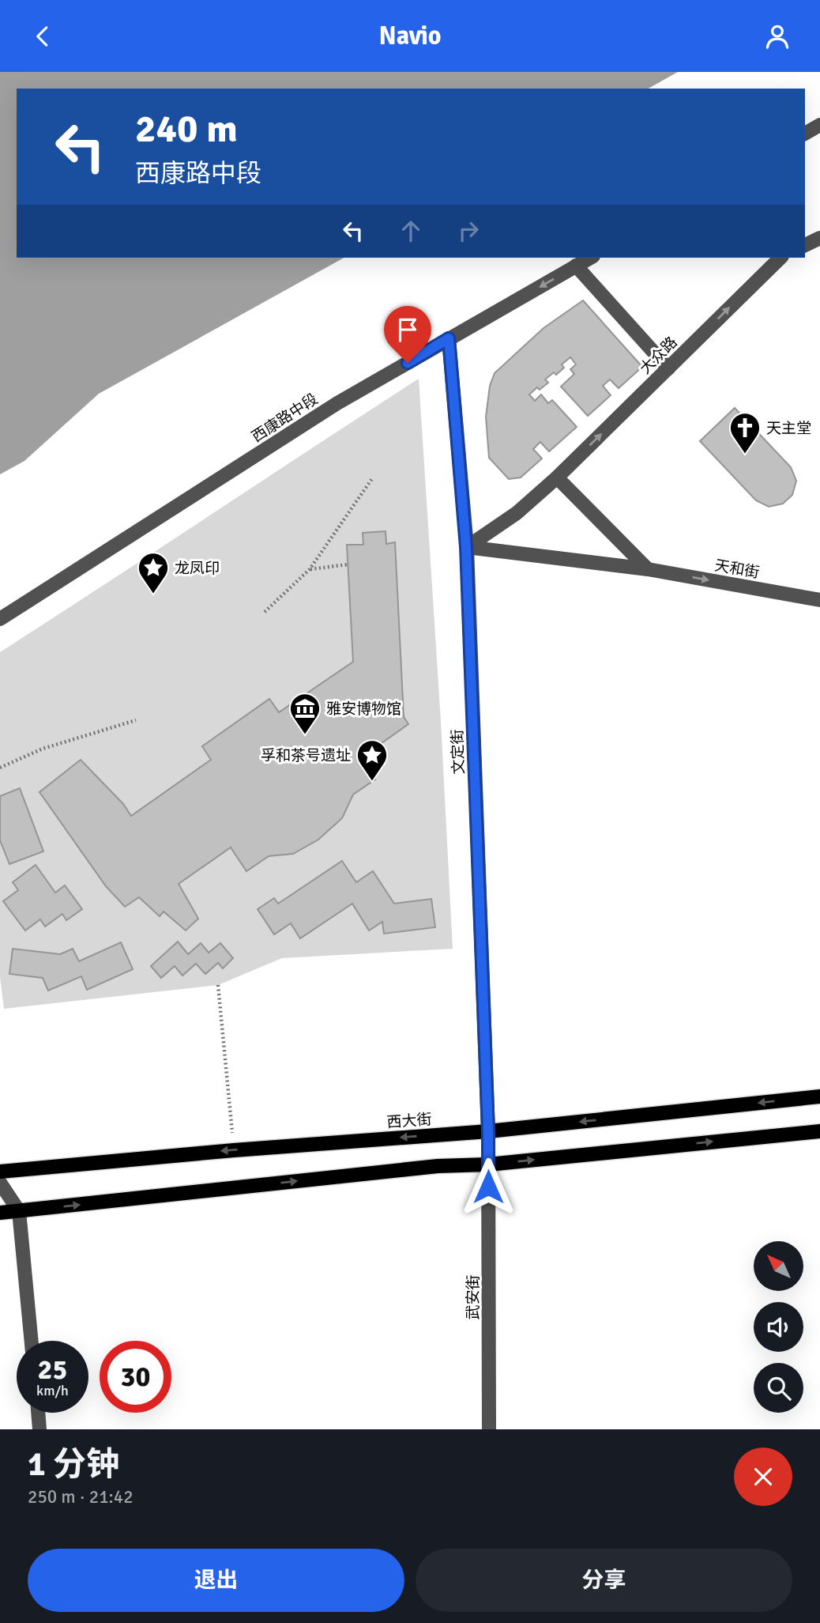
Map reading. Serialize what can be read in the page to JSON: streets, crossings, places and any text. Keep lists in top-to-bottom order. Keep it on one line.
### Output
{"streets":{"main road":["西大街"],"street":["大众路","西康路中段","天和街","文定街","武安街"]},"crossings":[["大众路","天和街"],["大众路","文定街"],["西康路中段","文定街"],["天和街","文定街"],["文定街","西大街"],["文定街","武安街"]],"one_way":["大众路","天和街"],"places":{"church":["天主堂"],"place":["龙凤印","孚和茶号遗址"],"museum":["雅安博物馆"]},"north":"top left","page":{"header":"Navio","turn":["240 m","西康路中段"],"speed":"25 km/h","limit":"30","heading":["1 分钟","250 m · 21:42"],"buttons":["退出","分享"]}}
